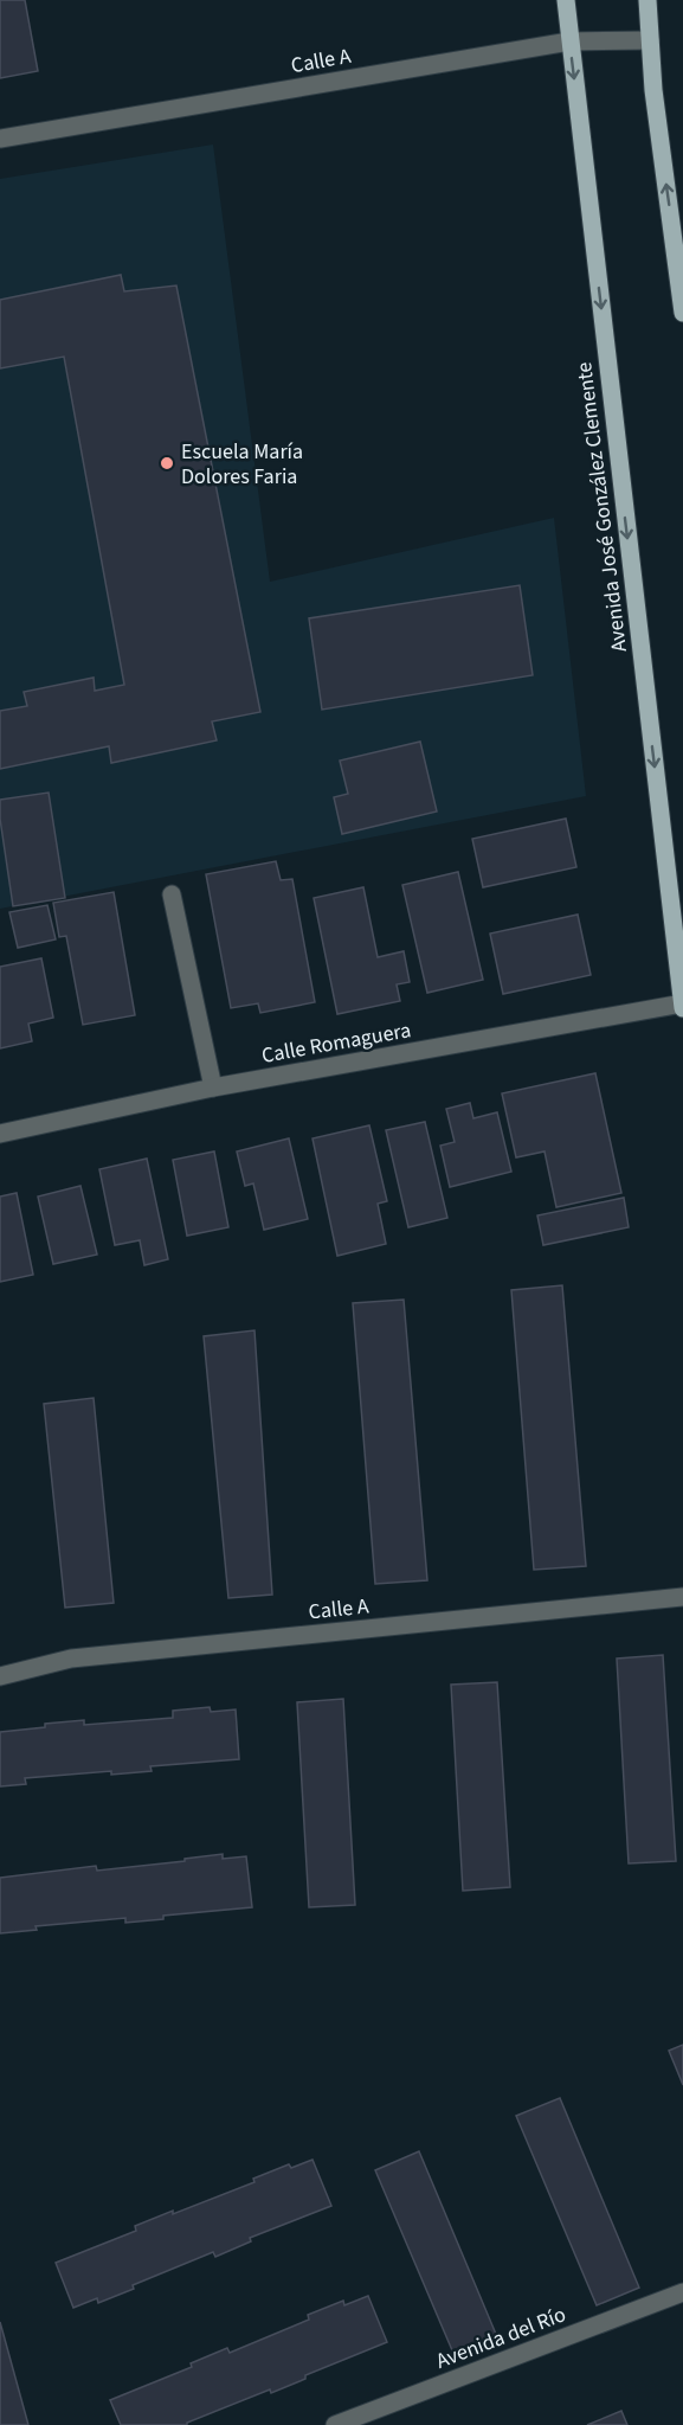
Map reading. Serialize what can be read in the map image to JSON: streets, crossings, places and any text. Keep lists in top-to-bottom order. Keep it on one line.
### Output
{"streets":{"main road":["Avenida José González Clemente"],"street":["Calle A","Calle Romaguera","Avenida del Río"]},"crossings":[["Calle A","Avenida José González Clemente"],["Avenida José González Clemente","Calle Romaguera"]],"one_way":["Avenida José González Clemente"],"places":["Escuela María Dolores Faria"]}
